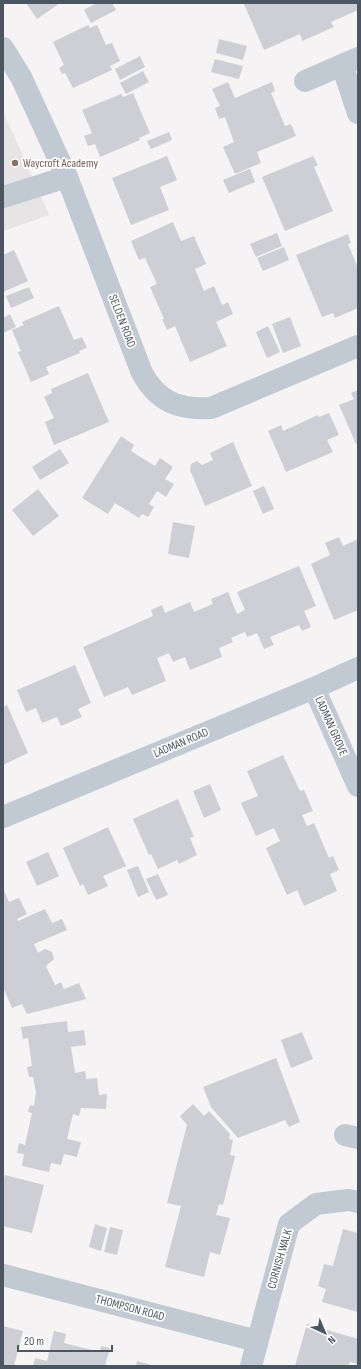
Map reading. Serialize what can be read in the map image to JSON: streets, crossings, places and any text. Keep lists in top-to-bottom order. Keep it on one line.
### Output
{"streets":{"street":["SELDEN ROAD","LADMAN GROVE","LADMAN ROAD","CORNISH WALK","THOMPSON ROAD"]},"crossings":[["LADMAN GROVE","LADMAN ROAD"],["CORNISH WALK","THOMPSON ROAD"]],"places":["Waycroft Academy"],"scale_bar":"20 m","north":"bottom right"}
